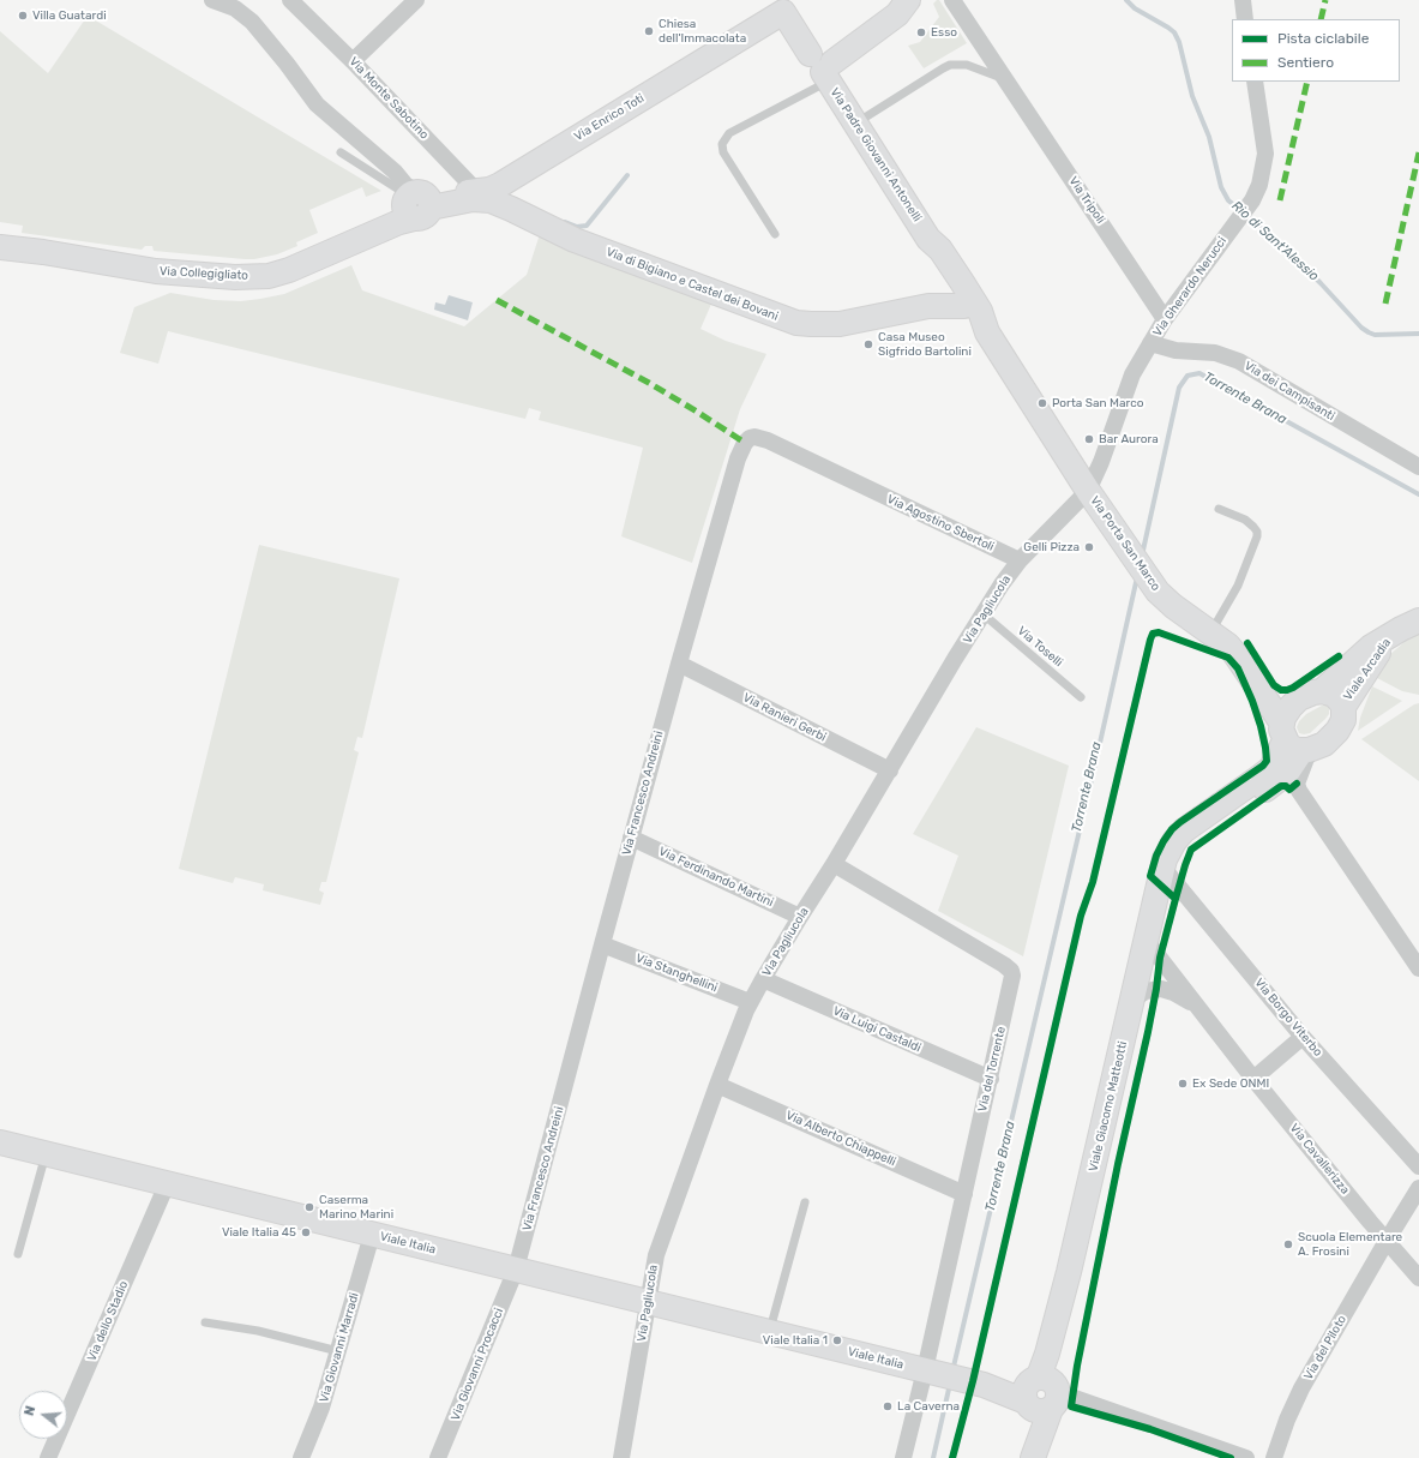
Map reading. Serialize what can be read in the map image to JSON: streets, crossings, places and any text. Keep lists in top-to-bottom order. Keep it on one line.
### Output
{"streets":{"street":["Via Monte Sabotino","Via Enrico Toti","Via Padre Giovanni Antonelli","Via Tripoli","Via Collegigliato","Via di Bigiano e Castel dei Bovani","Via Gherardo Nerucci","Via dei Campisanti","Via Agostino Sbertoli","Via Porta San Marco","Via Pagliucola","Viale Arcadia","Via Ranieri Gerbi","Via Francesco Andreini","Via Ferdinando Martini","Via Stanghellini","Via Borgo Viterbo","Via Luigi Castaldi","Via del Torrente","Viale Giacomo Matteotti","Via Alberto Chiappelli","Via Cavallerizza","Viale Italia","Via dello Stadio","Via Giovanni Marradi","Via del Piloto","Via Giovanni Procacci"],"lane":["Via Toselli"]},"crossings":[["Via Monte Sabotino","Via Enrico Toti"],["Via Monte Sabotino","Via di Bigiano e Castel dei Bovani"],["Via Enrico Toti","Via Padre Giovanni Antonelli"],["Via Enrico Toti","Via di Bigiano e Castel dei Bovani"],["Via Tripoli","Via Gherardo Nerucci"],["Via Collegigliato","Via di Bigiano e Castel dei Bovani"],["Via Gherardo Nerucci","Via dei Campisanti"],["Via Gherardo Nerucci","Via Porta San Marco"],["Via Gherardo Nerucci","Via Pagliucola"],["Via Agostino Sbertoli","Via Pagliucola"],["Via Agostino Sbertoli","Via Francesco Andreini"],["Via Porta San Marco","Via Pagliucola"],["Via Porta San Marco","Viale Arcadia"],["Via Pagliucola","Via Toselli"],["Via Pagliucola","Via Ranieri Gerbi"],["Via Pagliucola","Via Ferdinando Martini"],["Via Pagliucola","Via Stanghellini"],["Via Pagliucola","Via Luigi Castaldi"],["Via Pagliucola","Via del Torrente"],["Via Pagliucola","Via Alberto Chiappelli"],["Via Pagliucola","Viale Italia"],["Via Ranieri Gerbi","Via Francesco Andreini"],["Via Francesco Andreini","Via Ferdinando Martini"],["Via Francesco Andreini","Via Stanghellini"],["Via Francesco Andreini","Viale Italia"],["Via Francesco Andreini","Via Giovanni Procacci"],["Via Borgo Viterbo","Viale Giacomo Matteotti"],["Via Luigi Castaldi","Via del Torrente"],["Via del Torrente","Via Alberto Chiappelli"],["Via del Torrente","Viale Italia"],["Viale Giacomo Matteotti","Via Cavallerizza"],["Viale Giacomo Matteotti","Viale Italia"],["Via Cavallerizza","Via del Piloto"],["Viale Italia","Via dello Stadio"],["Viale Italia","Via Giovanni Marradi"],["Viale Italia","Via Giovanni Procacci"]],"water":["Rio di Sant'Alessio","Torrente Brana"],"places":["Villa Guatardi","Chiesa dell'Immacolata","Esso","Casa Museo Sigfrido Bartolini","Porta San Marco","Bar Aurora","Gelli Pizza","Ex Sede ONMI","Caserma Marino Marini","Viale Italia 45","Scuola Elementare A. Frosini","Viale Italia 1","La Caverna"],"legend":["Pista ciclabile","Sentiero"],"north":"left"}
